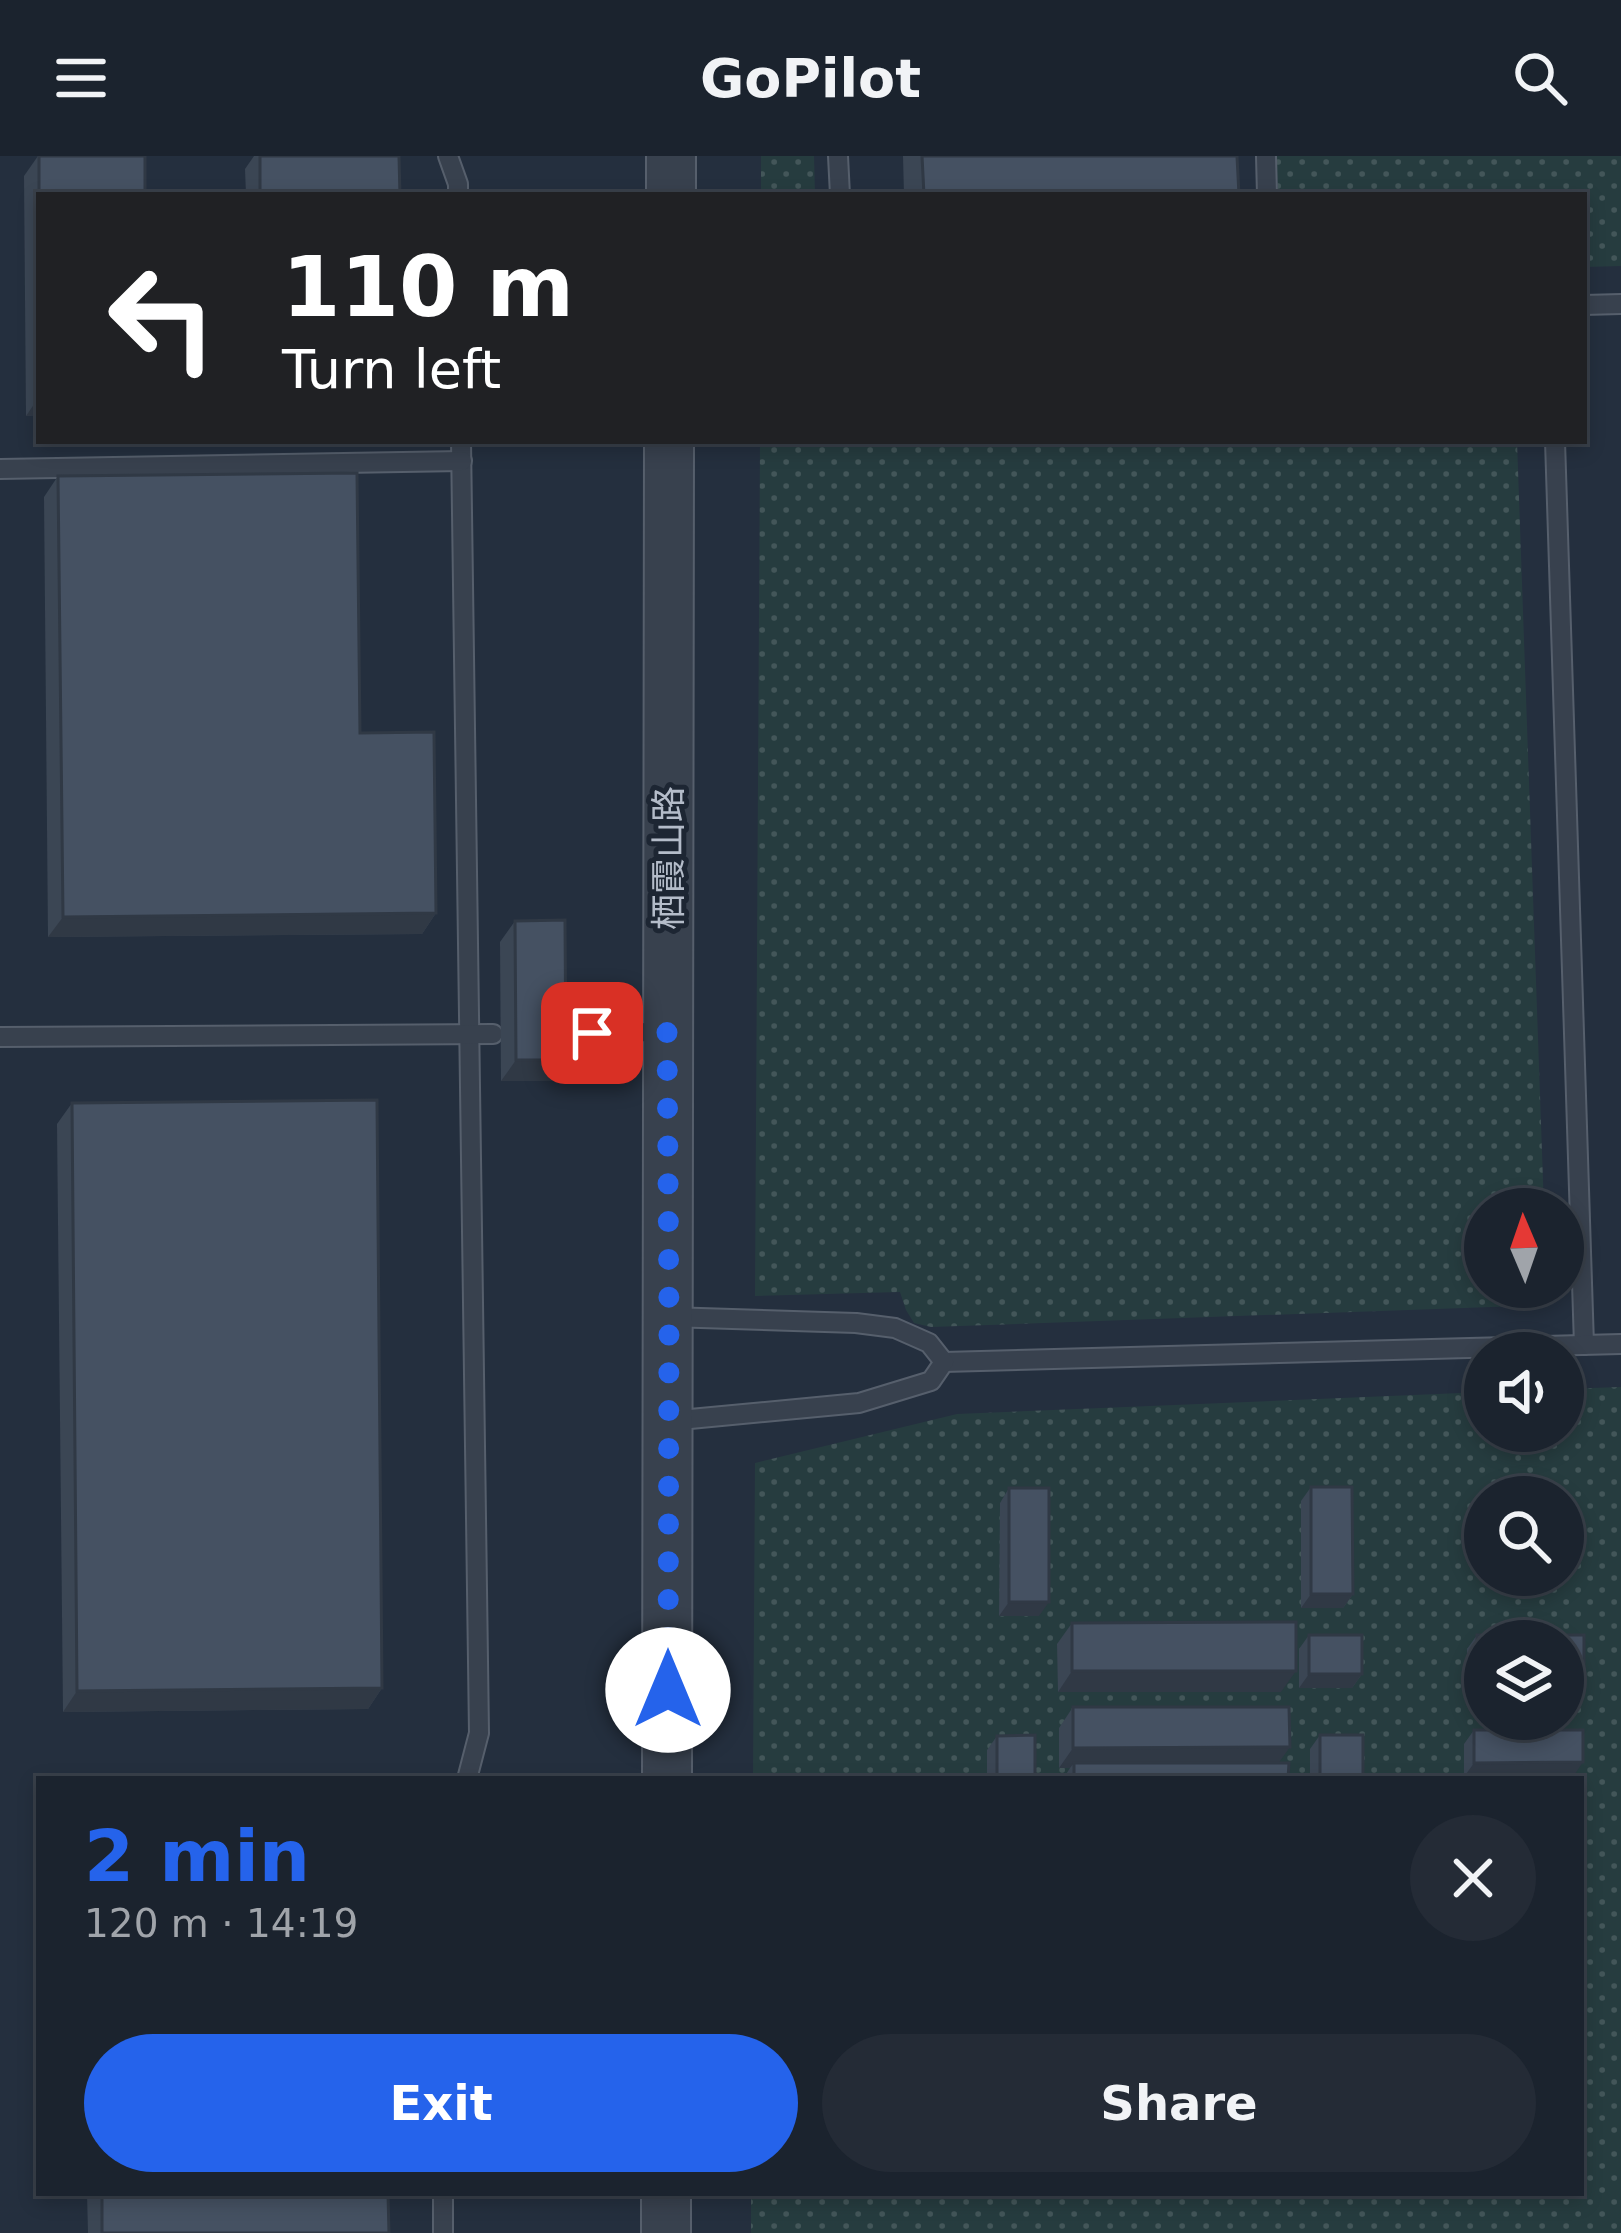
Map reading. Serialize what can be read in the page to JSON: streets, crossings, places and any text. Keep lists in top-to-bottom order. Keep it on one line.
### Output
{"streets":{"street":["栖霞山路"]},"north":"top","page":{"header":"GoPilot","turn":["110 m","Turn left"],"heading":["2 min","120 m · 14:19"],"buttons":["Exit","Share"]}}
